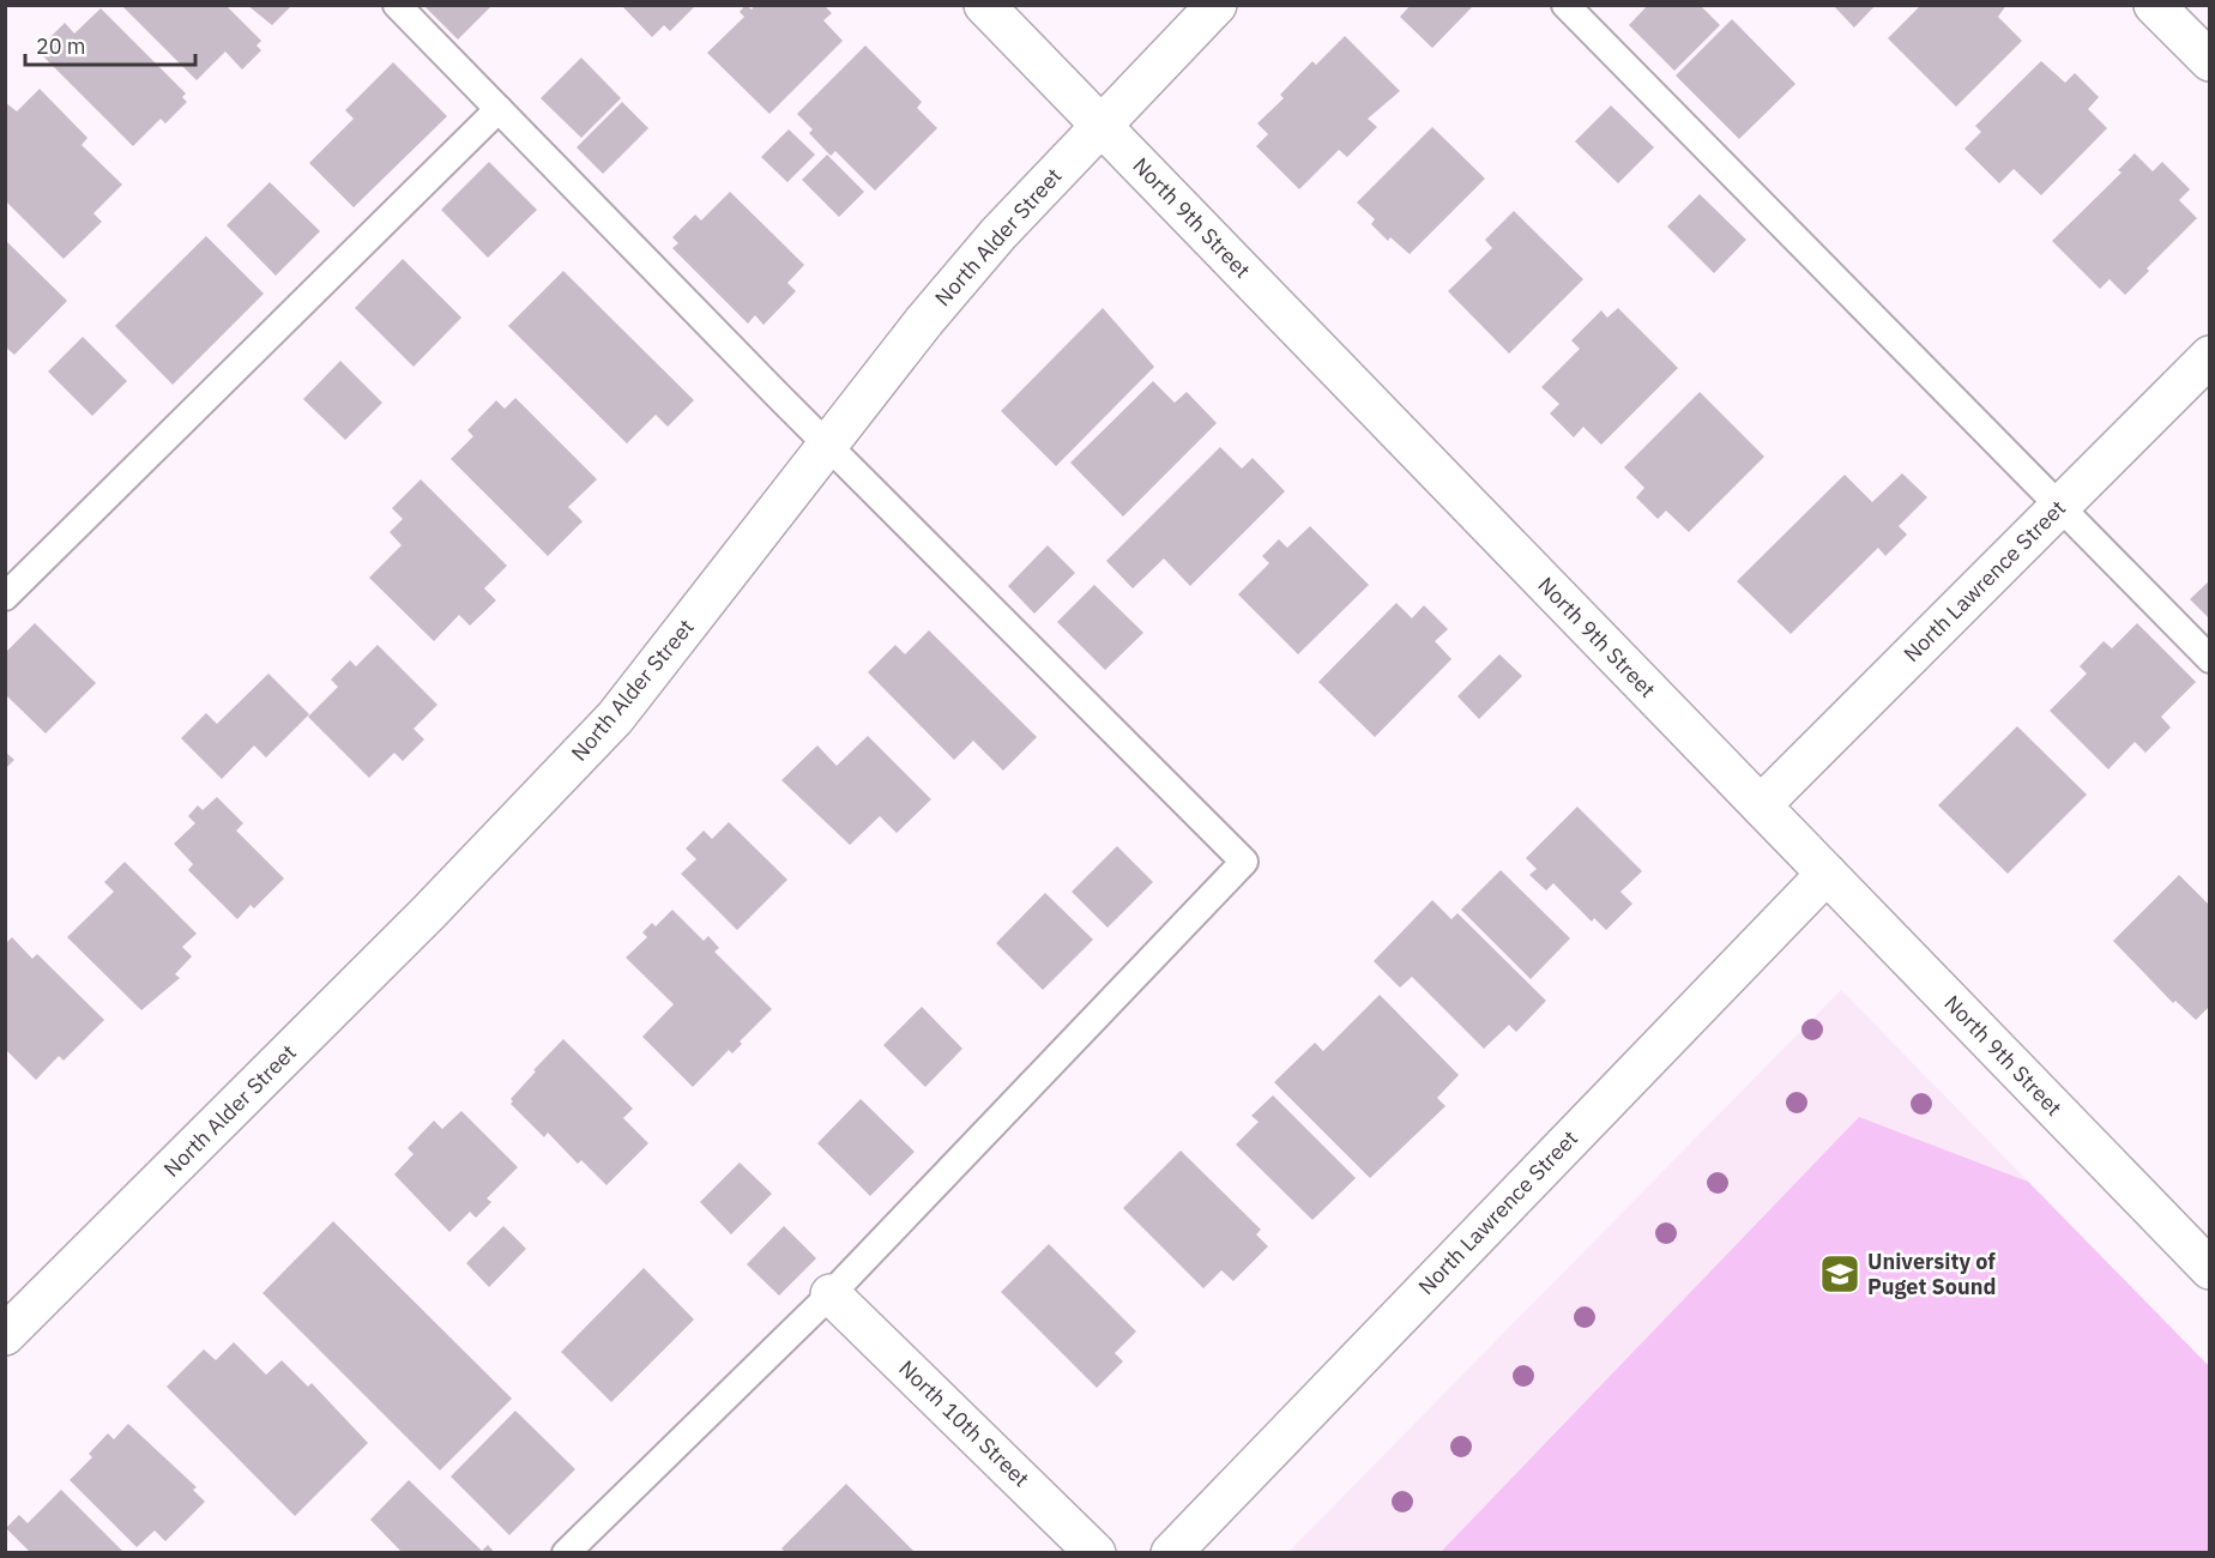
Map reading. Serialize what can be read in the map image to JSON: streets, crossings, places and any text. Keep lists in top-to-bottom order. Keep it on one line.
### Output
{"streets":{"street":["North 9th Street","North Alder Street","North Lawrence Street","North 10th Street"]},"crossings":[["North 9th Street","North Alder Street"],["North 9th Street","North Lawrence Street"]],"places":{"school or university":["University of Puget Sound"]},"scale_bar":"20 m"}
